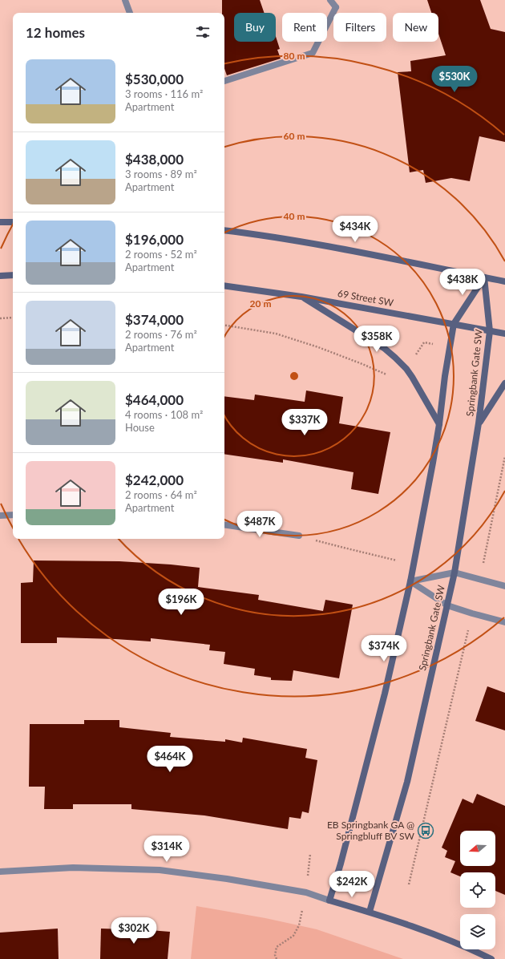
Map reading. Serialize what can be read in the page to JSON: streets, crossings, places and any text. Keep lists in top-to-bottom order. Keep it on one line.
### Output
{"streets":{"street":["69 Street SW","Springbank Gate SW"]},"crossings":[["69 Street SW","Springbank Gate SW"]],"places":{"bus stop":["EB Springbank GA @ Springbluff BV SW"]},"north":"left","page":{"chip":["Buy","Rent","Filters","New"],"heading":"12 homes","list":[{"name":"$530,000","note":"3 rooms · 116 m² · Apartment"},{"name":"$438,000","note":"3 rooms · 89 m² · Apartment"},{"name":"$196,000","note":"2 rooms · 52 m² · Apartment"},{"name":"$374,000","note":"2 rooms · 76 m² · Apartment"},{"name":"$464,000","note":"4 rooms · 108 m² · House"},{"name":"$242,000","note":"2 rooms · 64 m² · Apartment"}],"price":["$530K","$434K","$438K","$358K","$337K","$487K","$196K","$374K","$464K","$314K","$242K","$302K"]},"rings":["80 m","60 m","40 m","20 m"]}
